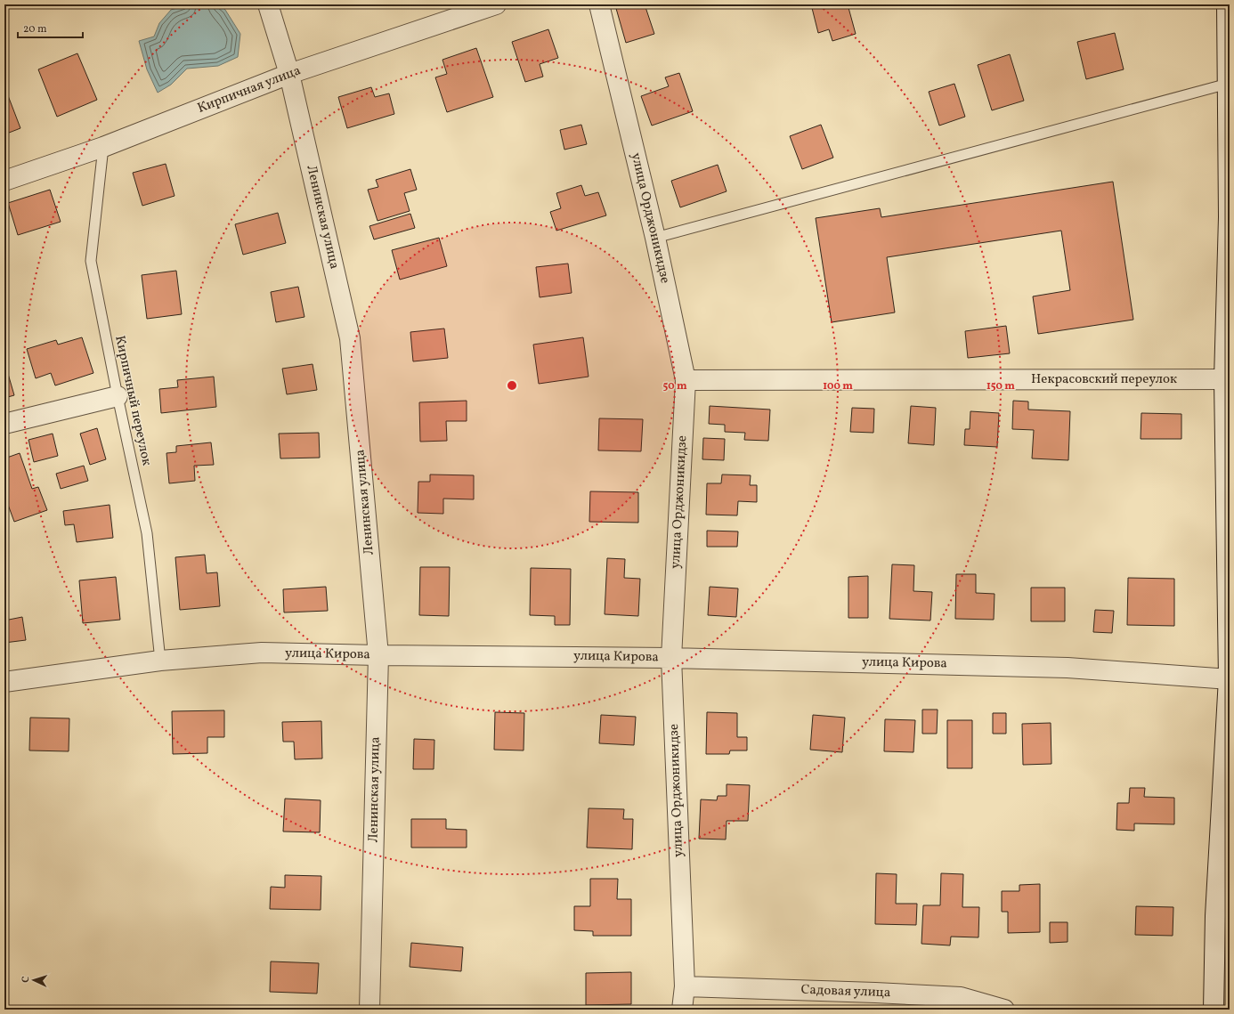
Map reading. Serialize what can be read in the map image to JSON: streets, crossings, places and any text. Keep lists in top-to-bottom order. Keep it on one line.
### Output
{"streets":{"street":["Кирпичная улица","Ленинская улица","улица Орджоникидзе","Некрасовский переулок","улица Кирова","Садовая улица"],"lane":["Кирпичный переулок"]},"crossings":[["Кирпичная улица","Ленинская улица"],["Кирпичная улица","Кирпичный переулок"],["Ленинская улица","улица Кирова"],["улица Орджоникидзе","Некрасовский переулок"],["улица Орджоникидзе","улица Кирова"],["улица Орджоникидзе","Садовая улица"],["Кирпичный переулок","улица Кирова"]],"scale_bar":"20 m","north":"left","rings":["50 m","100 m","150 m"]}
